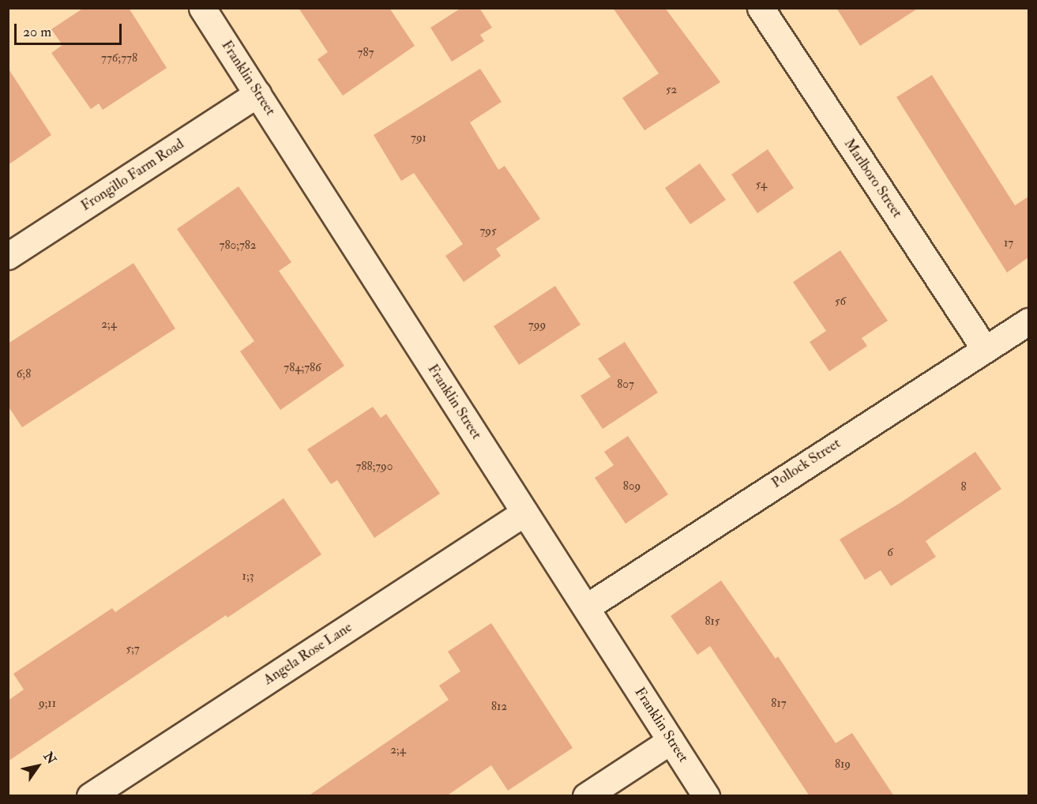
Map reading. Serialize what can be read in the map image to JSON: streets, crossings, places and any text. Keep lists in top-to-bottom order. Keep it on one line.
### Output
{"streets":{"street":["Franklin Street","Frongillo Farm Road","Marlboro Street","Pollock Street","Angela Rose Lane"]},"crossings":[["Franklin Street","Frongillo Farm Road"],["Franklin Street","Pollock Street"],["Franklin Street","Angela Rose Lane"],["Marlboro Street","Pollock Street"]],"house_numbers":["787","776;778","52","791","54","795","17","780;782","56","2;4","799","784;786","6;8","807","788;790","809","8","6","1;3","815","5;7","9;11","817","812","2;4","819"],"scale_bar":"20 m","north":"top right"}
